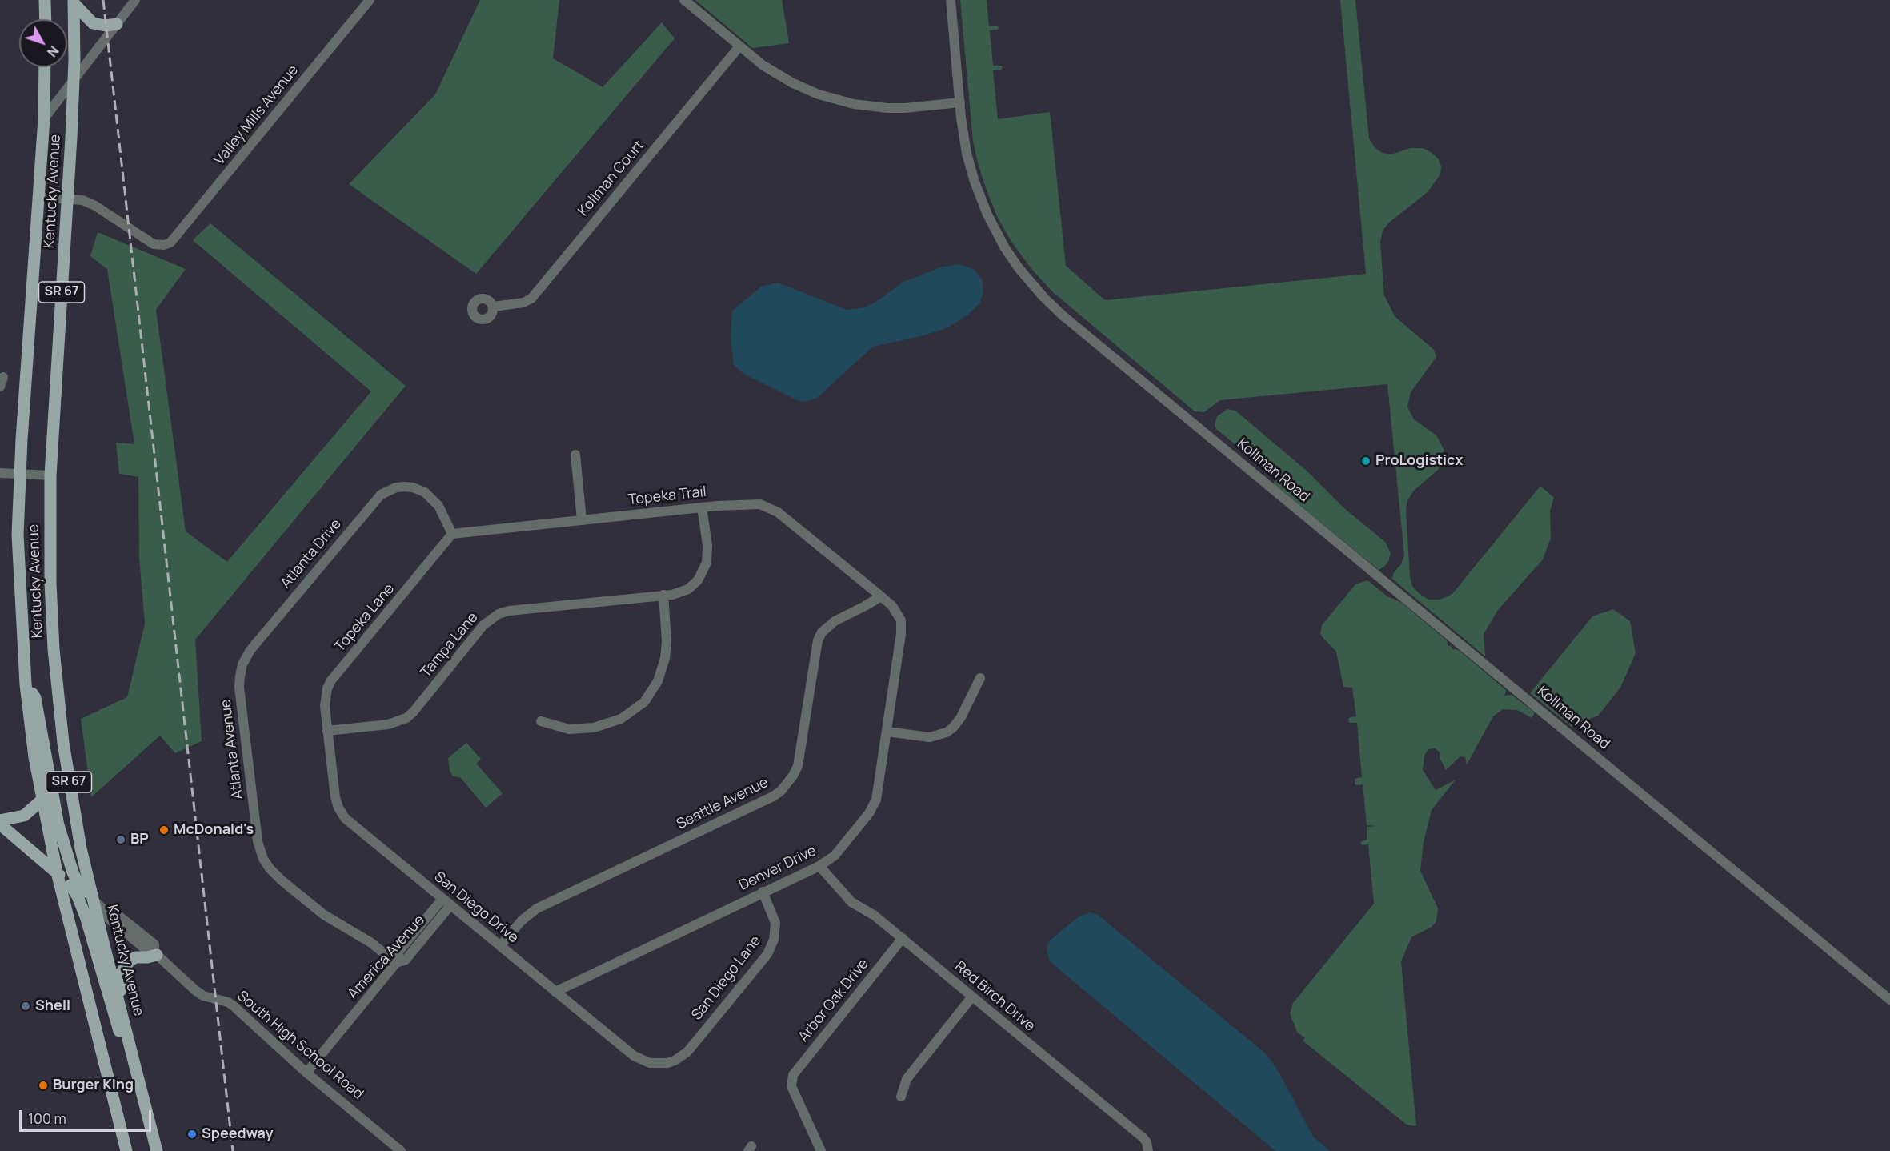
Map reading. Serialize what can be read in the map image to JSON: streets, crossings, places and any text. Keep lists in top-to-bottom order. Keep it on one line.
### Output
{"streets":{"main road":["Kentucky Avenue","SR 67","South High School Road"],"street":["Valley Mills Avenue","Kollman Court","Kollman Road","Topeka Trail","Atlanta Drive","Topeka Lane","Tampa Lane","Atlanta Avenue","Seattle Avenue","Denver Drive","San Diego Drive","America Avenue","San Diego Lane","Red Birch Drive","Arbor Oak Drive"]},"crossings":[["Valley Mills Avenue","Kentucky Avenue"],["Kentucky Avenue","South High School Road"],["Topeka Trail","Atlanta Drive"],["Topeka Trail","Topeka Lane"],["Topeka Trail","Tampa Lane"],["Topeka Trail","Seattle Avenue"],["Topeka Trail","Denver Drive"],["Atlanta Drive","Topeka Lane"],["Atlanta Drive","Atlanta Avenue"],["Topeka Lane","Tampa Lane"],["Topeka Lane","San Diego Drive"],["Tampa Lane","San Diego Drive"],["Atlanta Avenue","America Avenue"],["Seattle Avenue","San Diego Drive"],["Denver Drive","San Diego Drive"],["Denver Drive","San Diego Lane"],["Denver Drive","Red Birch Drive"],["San Diego Drive","America Avenue"],["San Diego Drive","San Diego Lane"],["America Avenue","South High School Road"],["Red Birch Drive","Arbor Oak Drive"]],"places":["ProLogisticx","McDonald's","BP","Shell","Burger King","Speedway"],"scale_bar":"100 m","north":"bottom right"}
